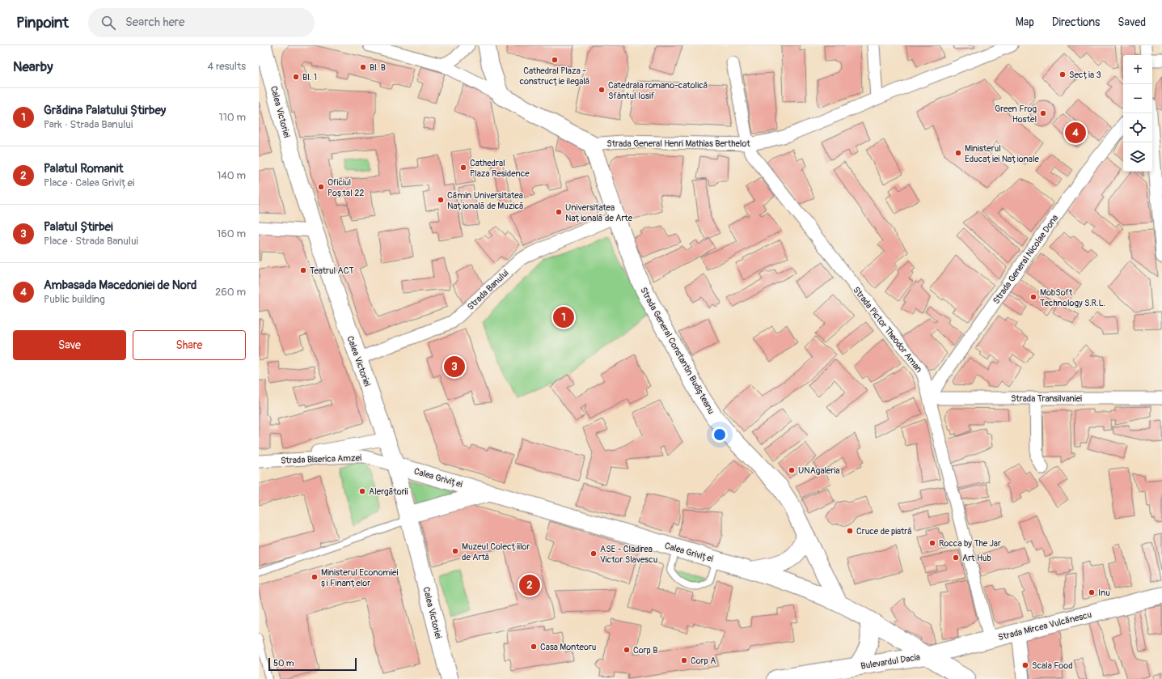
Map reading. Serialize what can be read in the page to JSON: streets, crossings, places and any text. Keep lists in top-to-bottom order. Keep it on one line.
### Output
{"streets":{"main road":["Calea Griviței","Bulevardul Dacia"],"street":["Calea Victoriei","Strada General Henri Mathias Berthelot","Strada General Nicolae Dona","Strada Banului","Strada Pictor Theodor Aman","Strada General Constantin Budișteanu","Strada Transilvaniei","Strada Biserica Amzei","Strada Mircea Vulcănescu"]},"crossings":[["Calea Victoriei","Strada Banului"],["Calea Victoriei","Strada Biserica Amzei"],["Calea Victoriei","Calea Griviței"],["Strada General Henri Mathias Berthelot","Strada Pictor Theodor Aman"],["Strada General Henri Mathias Berthelot","Strada General Constantin Budișteanu"],["Strada General Nicolae Dona","Strada Pictor Theodor Aman"],["Strada General Nicolae Dona","Strada Transilvaniei"],["Strada Banului","Strada General Constantin Budișteanu"],["Strada Pictor Theodor Aman","Strada Transilvaniei"],["Strada Pictor Theodor Aman","Strada Mircea Vulcănescu"],["Strada General Constantin Budișteanu","Calea Griviței"],["Strada Biserica Amzei","Calea Griviței"],["Calea Griviței","Strada Mircea Vulcănescu"],["Calea Griviței","Bulevardul Dacia"],["Strada Mircea Vulcănescu","Bulevardul Dacia"]],"places":["Cathedral Plaza - construcție ilegală","Bl. B","Secția 3","Bl. 1","Catedrala romano-catolică Sfântul Iosif","Green Frog Hostel","Ministerul Educației Naționale","Cathedral Plaza Residence","Oficiul Poștal 22","Cămin Universitatea Națională de Muzică","Universitatea Națională de Arte","Teatrul ACT","MobSoft Technology S.R.L.","UNAgaleria","Alergătorii","Cruce de piatră","Rocca by The Jar","Muzeul Colecțiilor de Artă","ASE - Cladirea Victor Slavescu","Art Hub","Ministerul Economiei și Finanțelor","Inu","Casa Monteoru","Corp B","Corp A","Scala Food"],"scale_bar":"50 m","page":{"header":"Pinpoint","search":"Search here","nav":["Map","Directions","Saved"],"heading":["Nearby","4 results"],"map_buttons":["+","−"],"list":[{"mark":"1","name":"Grădina Palatului Știrbey","note":"Park · Strada Banului","value":"110 m"},{"mark":"2","name":"Palatul Romanit","note":"Place · Calea Griviței","value":"140 m"},{"mark":"3","name":"Palatul Știrbei","note":"Place · Strada Banului","value":"160 m"},{"mark":"4","name":"Ambasada Macedoniei de Nord","note":"Public building","value":"260 m"}],"pins":["4","1","3","2"],"buttons":["Save","Share"],"scale":"50 m"}}
